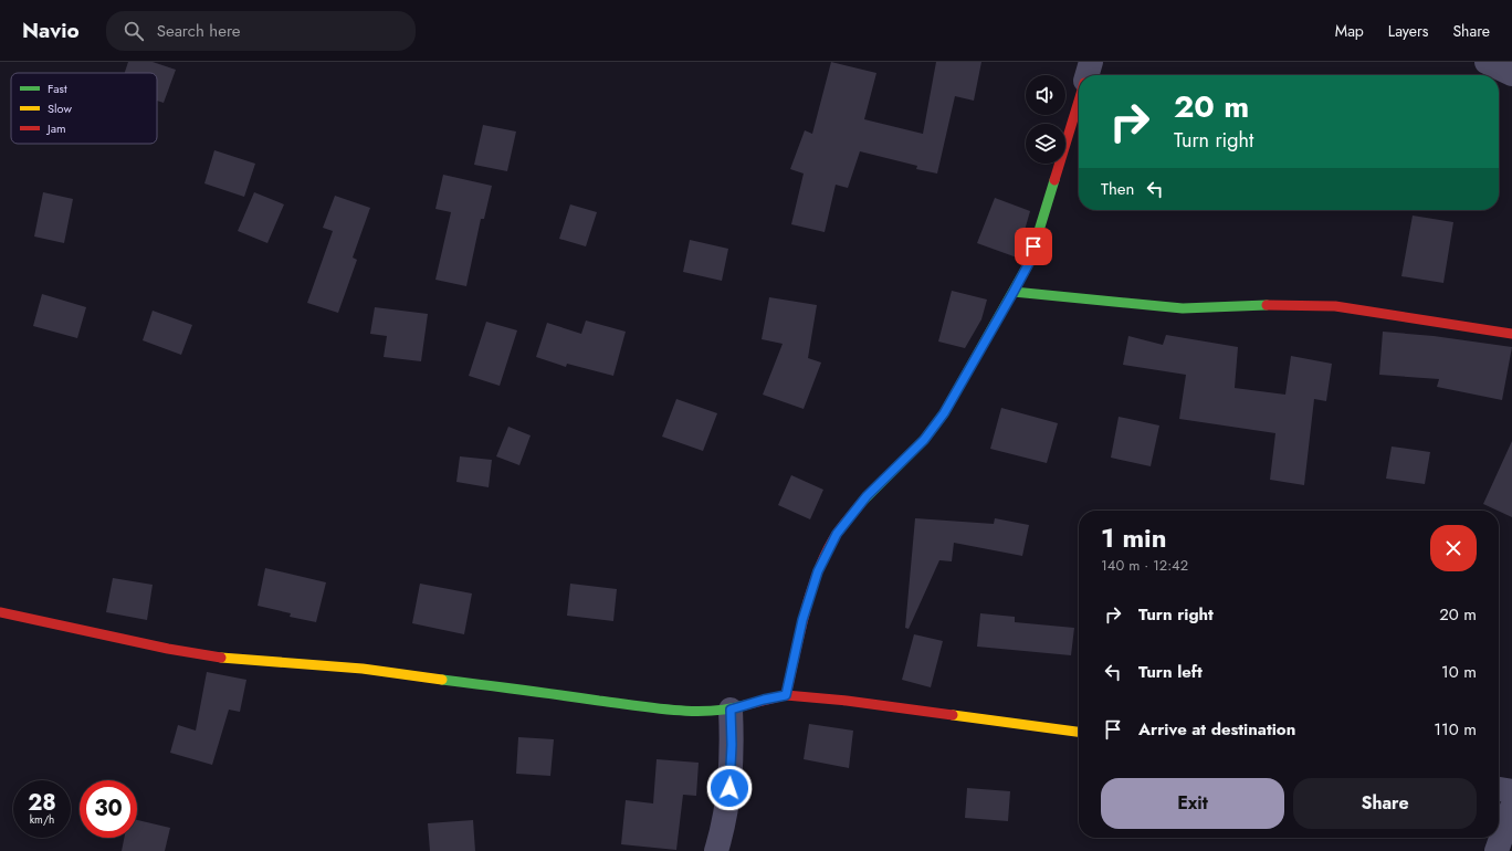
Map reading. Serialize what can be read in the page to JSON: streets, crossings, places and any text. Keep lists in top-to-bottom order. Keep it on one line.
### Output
{"legend":["Fast","Slow","Jam"],"page":{"header":"Navio","search":"Search here","nav":["Map","Layers","Share"],"turn":["20 m","Turn right"],"then":"Then","heading":["1 min","140 m · 12:42"],"list":[{"name":"Turn right","value":"20 m"},{"name":"Turn left","value":"10 m"},{"name":"Arrive at destination","value":"110 m"}],"buttons":["Exit","Share"],"speed":"28 km/h","limit":"30"}}
